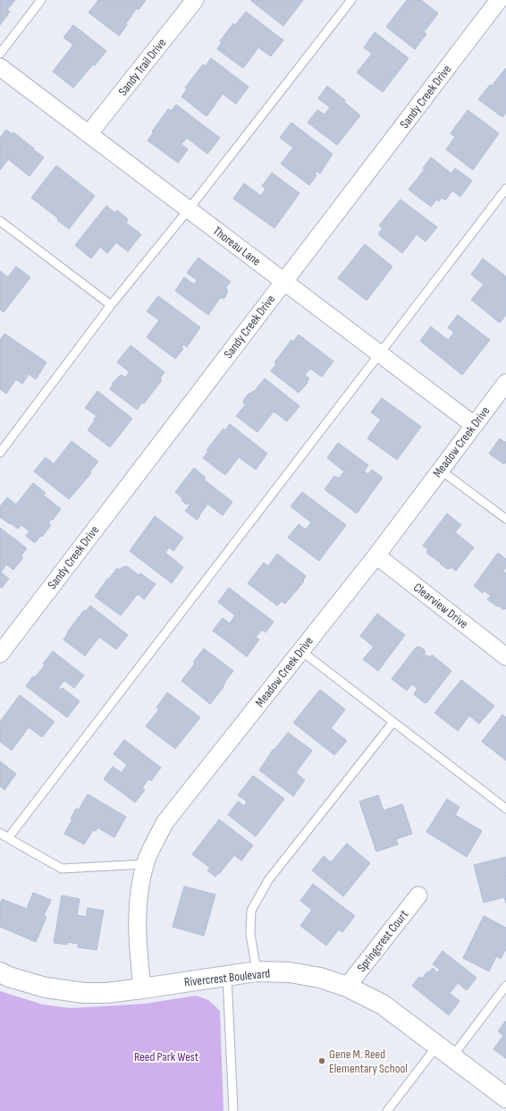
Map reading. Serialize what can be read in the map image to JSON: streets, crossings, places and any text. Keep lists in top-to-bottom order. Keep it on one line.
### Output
{"streets":{"street":["Sandy Trail Drive","Sandy Creek Drive","Thoreau Lane","Meadow Creek Drive","Clearview Drive","Springcrest Court","Rivercrest Boulevard"]},"crossings":[["Sandy Trail Drive","Thoreau Lane"],["Sandy Creek Drive","Thoreau Lane"],["Thoreau Lane","Meadow Creek Drive"],["Meadow Creek Drive","Clearview Drive"],["Meadow Creek Drive","Rivercrest Boulevard"],["Springcrest Court","Rivercrest Boulevard"]],"parks":["Reed Park West"],"places":["Gene M. Reed Elementary School"]}
